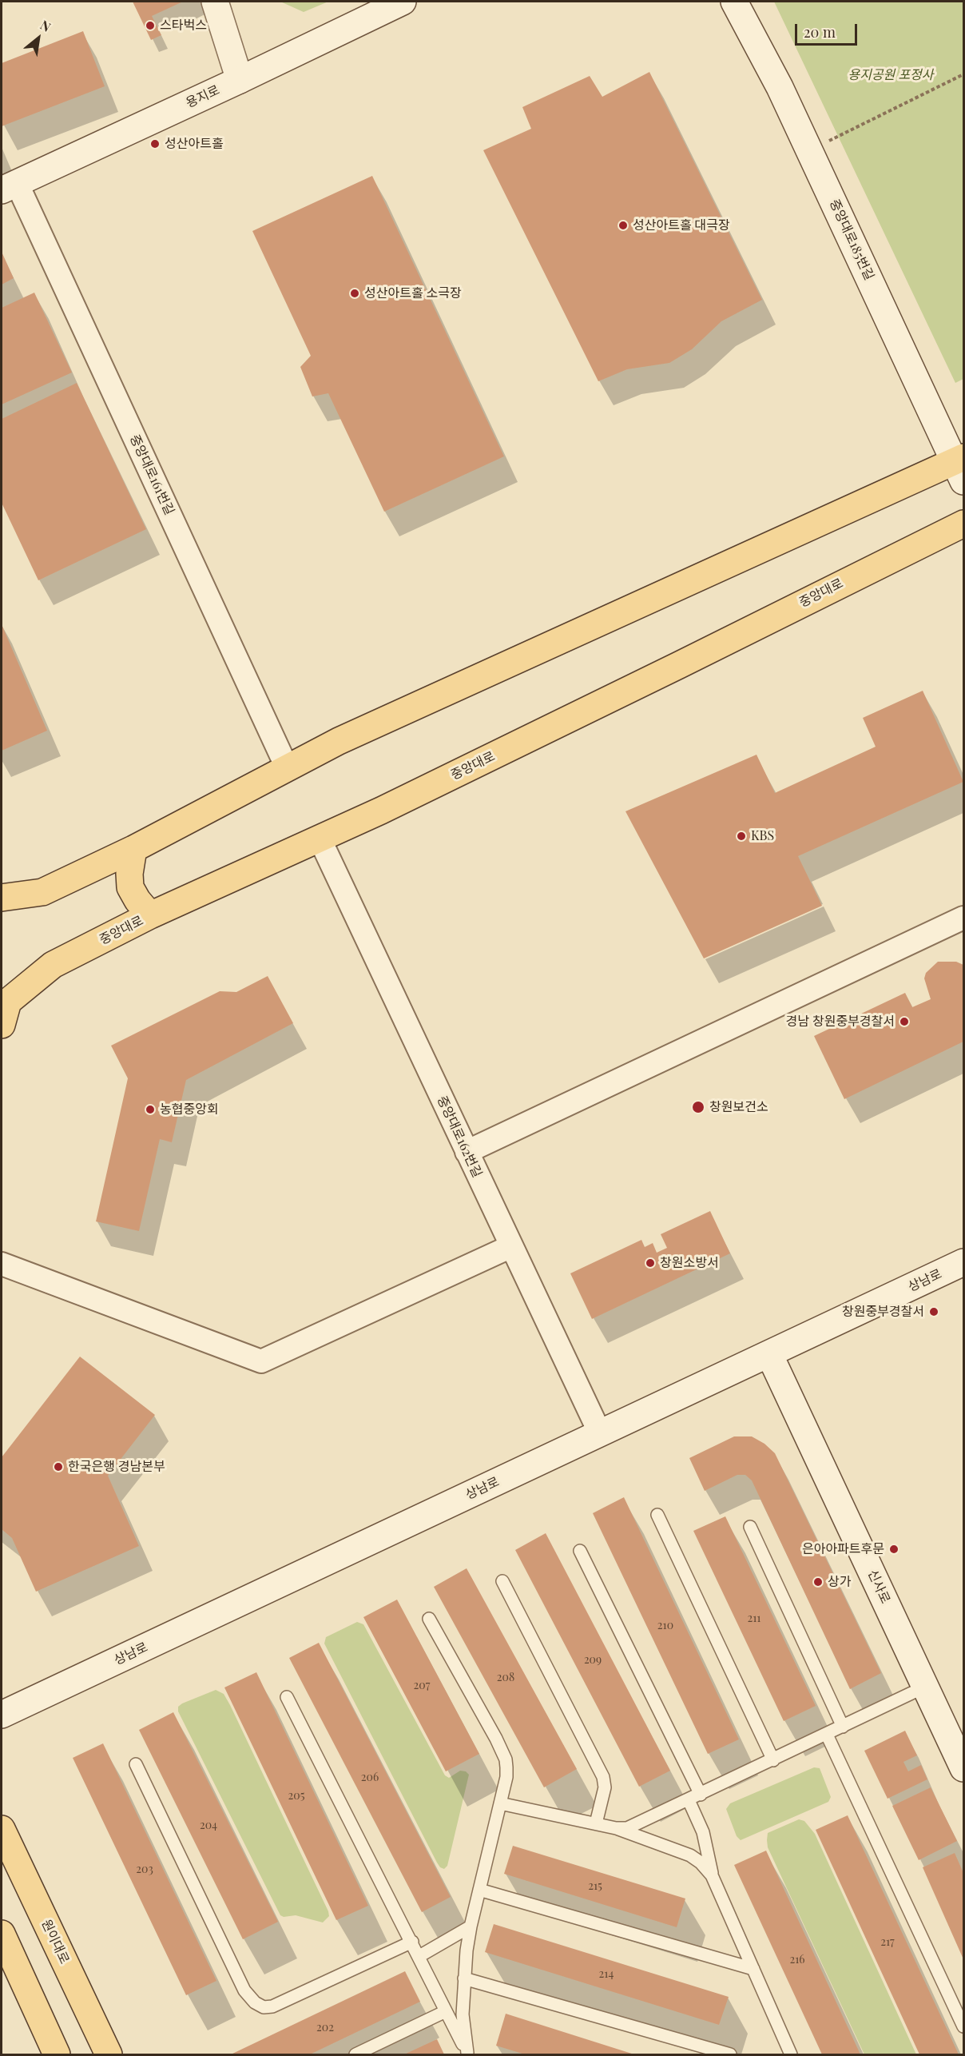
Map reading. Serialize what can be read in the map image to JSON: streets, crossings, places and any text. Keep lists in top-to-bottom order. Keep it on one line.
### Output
{"streets":{"main road":["용지로","중앙대로185번길","중앙대로","상남로","신사로","원이대로"],"street":["중앙대로161번길","중앙대로162번길"]},"crossings":[["용지로","중앙대로161번길"],["중앙대로","중앙대로162번길"],["중앙대로162번길","상남로"],["상남로","신사로"]],"parks":["용지공원 포정사"],"places":["스타벅스","성산아트홀","성산아트홀 대극장","성산아트홀 소극장","KBS","경남 창원중부경찰서","창원보건소","농협중앙회","창원소방서","창원중부경찰서","한국은행 경남본부","은아아파트후문","상가"],"house_numbers":["211","210","209","208","207","206","205","204","203","215","217","216","214","202"],"scale_bar":"20 m","north":"top right"}
